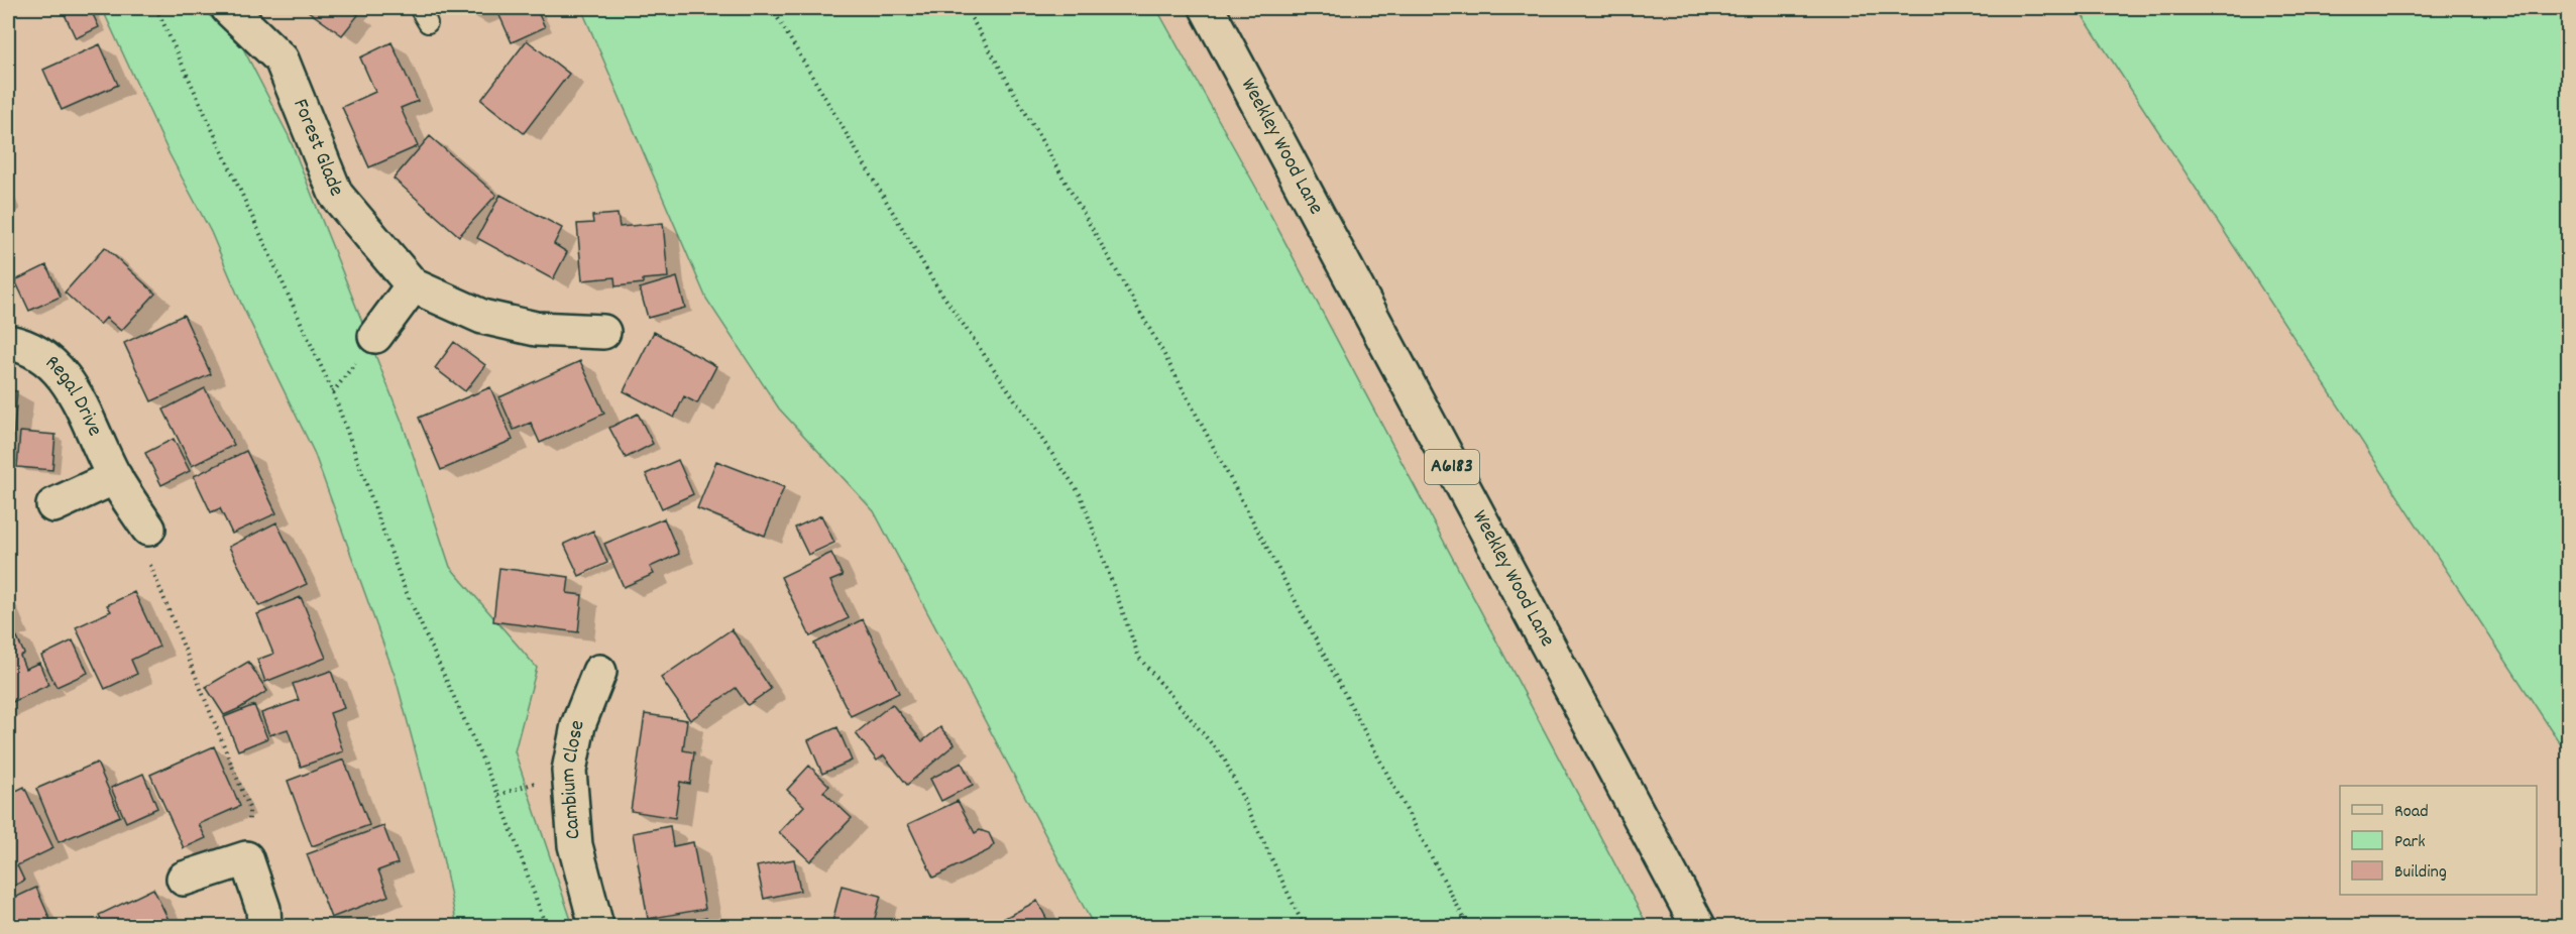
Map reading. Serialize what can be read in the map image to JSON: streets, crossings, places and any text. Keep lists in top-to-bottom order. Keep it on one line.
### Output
{"streets":{"street":["Forest Glade","Weekley Wood Lane","Regal Drive","A6183","Cambium Close"]},"legend":["Road","Park","Building"]}
